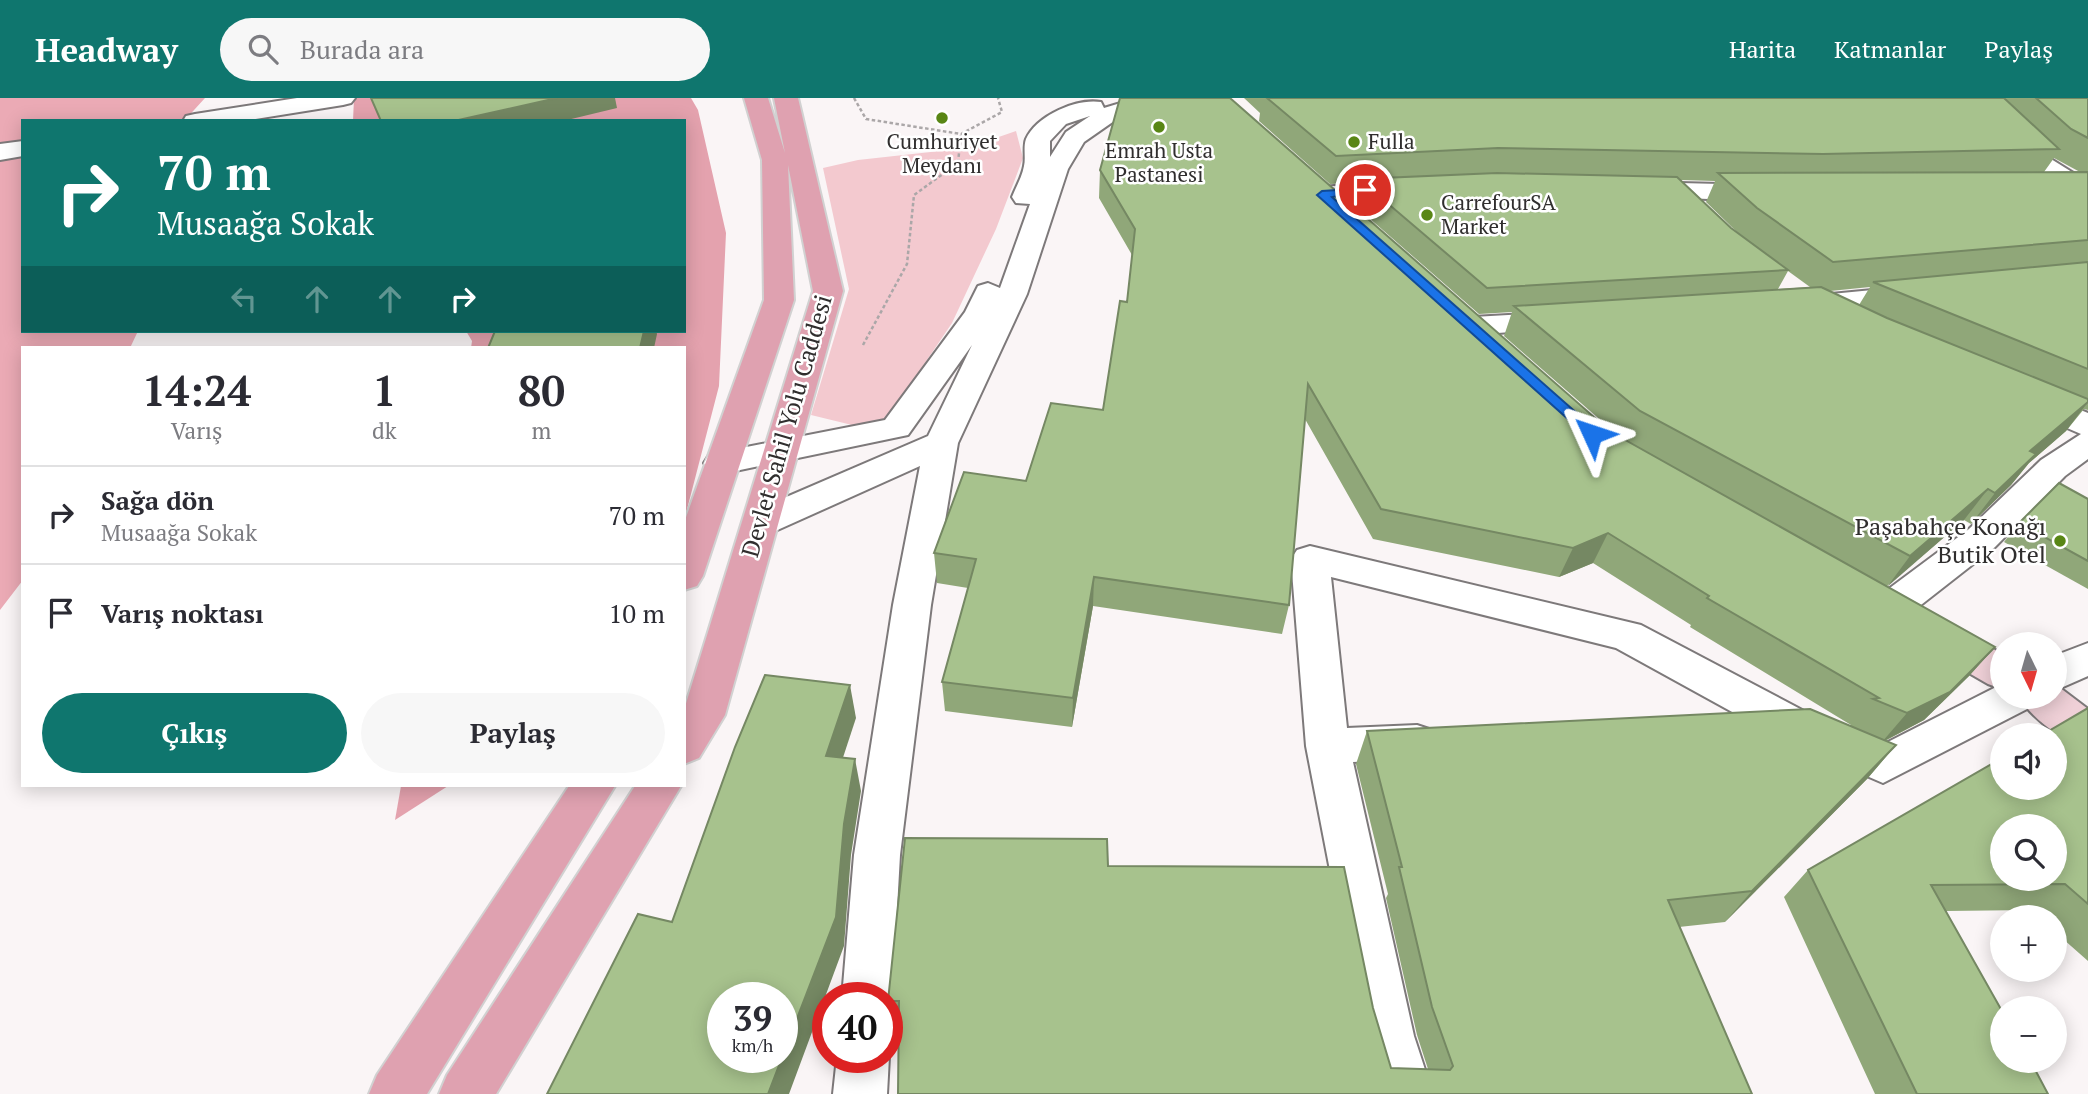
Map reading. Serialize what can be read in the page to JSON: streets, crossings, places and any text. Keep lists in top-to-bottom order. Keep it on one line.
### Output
{"streets":{"main road":["Devlet Sahil Yolu Caddesi"]},"places":["Cumhuriyet Meydanı","Emrah Usta Pastanesi","Fulla","CarrefourSA Market","Paşabahçe Konağı Butik Otel"],"north":"bottom","page":{"header":"Headway","search":"Burada ara","nav":["Harita","Katmanlar","Paylaş"],"turn":["70 m","Musaağa Sokak"],"eta":["14:24","Varış","1","dk","80","m"],"list":[{"name":"Sağa dön","note":"Musaağa Sokak","value":"70 m"},{"name":"Varış noktası","value":"10 m"}],"map_buttons":["+","−"],"buttons":["Çıkış","Paylaş"],"speed":"39 km/h","limit":"40"}}
